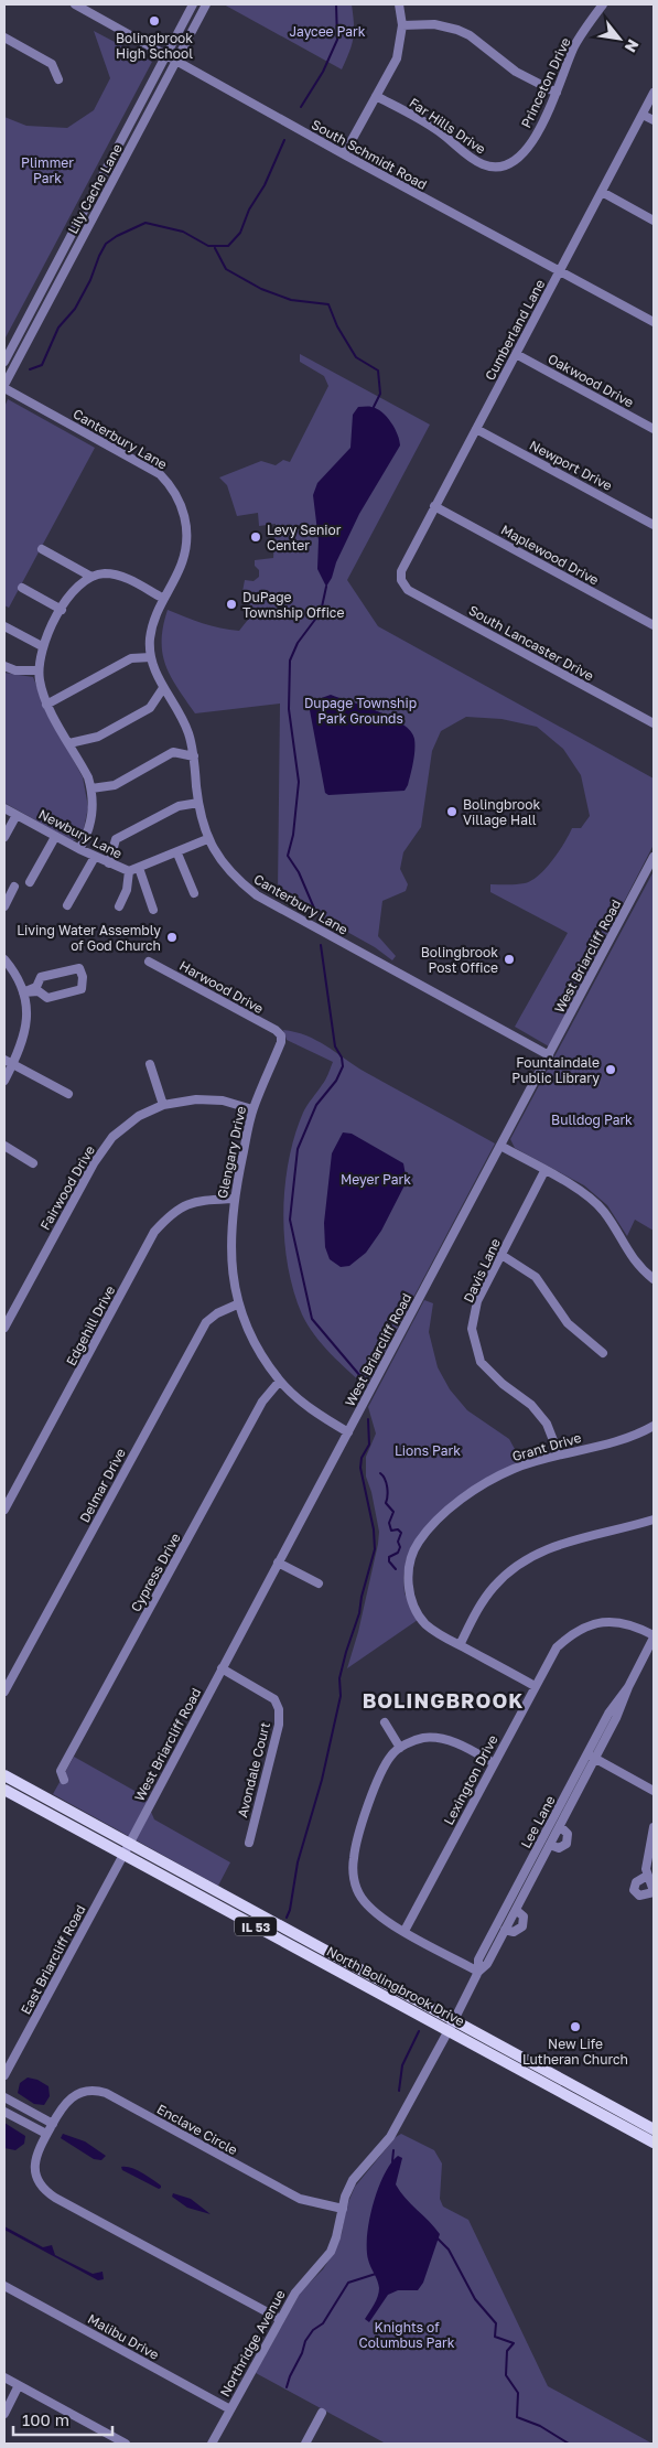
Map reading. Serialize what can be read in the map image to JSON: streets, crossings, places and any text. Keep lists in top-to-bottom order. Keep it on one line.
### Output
{"streets":{"main road":["IL 53","North Bolingbrook Drive"],"street":["Princeton Drive","Far Hills Drive","South Schmidt Road","Lily Cache Lane","Cumberland Lane","Oakwood Drive","Canterbury Lane","Newport Drive","Maplewood Drive","South Lancaster Drive","Newbury Lane","West Briarcliff Road","Harwood Drive","Glengary Drive","Fairwood Drive","Davis Lane","Edgehill Drive","Grant Drive","Delmar Drive","Cypress Drive","Avondale Court","Lexington Drive","Lee Lane","East Briarcliff Road","Enclave Circle","Malibu Drive","Northridge Avenue"]},"crossings":[["Princeton Drive","Far Hills Drive"],["South Schmidt Road","Lily Cache Lane"],["South Schmidt Road","Cumberland Lane"],["Lily Cache Lane","Canterbury Lane"],["Cumberland Lane","Oakwood Drive"],["Cumberland Lane","Newport Drive"],["Cumberland Lane","Maplewood Drive"],["Cumberland Lane","South Lancaster Drive"],["Canterbury Lane","Newbury Lane"],["Canterbury Lane","West Briarcliff Road"],["West Briarcliff Road","Glengary Drive"],["West Briarcliff Road","Avondale Court"],["West Briarcliff Road","IL 53"],["West Briarcliff Road","East Briarcliff Road"],["West Briarcliff Road","North Bolingbrook Drive"],["Harwood Drive","Glengary Drive"],["Glengary Drive","Fairwood Drive"],["Glengary Drive","Edgehill Drive"],["Glengary Drive","Delmar Drive"],["Glengary Drive","Cypress Drive"],["Davis Lane","Grant Drive"],["Grant Drive","Lexington Drive"],["Lexington Drive","Lee Lane"],["Lee Lane","North Bolingbrook Drive"],["Lee Lane","Northridge Avenue"],["IL 53","East Briarcliff Road"],["IL 53","North Bolingbrook Drive"],["East Briarcliff Road","North Bolingbrook Drive"],["North Bolingbrook Drive","Northridge Avenue"],["Enclave Circle","Northridge Avenue"],["Malibu Drive","Northridge Avenue"]],"districts":["BOLINGBROOK"],"parks":["Jaycee Park","Plimmer Park","Dupage Township Park Grounds","Bulldog Park","Meyer Park","Lions Park","Knights of Columbus Park"],"places":["Bolingbrook High School","Levy Senior Center","DuPage Township Office","Bolingbrook Village Hall","Living Water Assembly of God Church","Bolingbrook Post Office","Fountaindale Public Library","New Life Lutheran Church"],"scale_bar":"100 m","north":"bottom right"}
